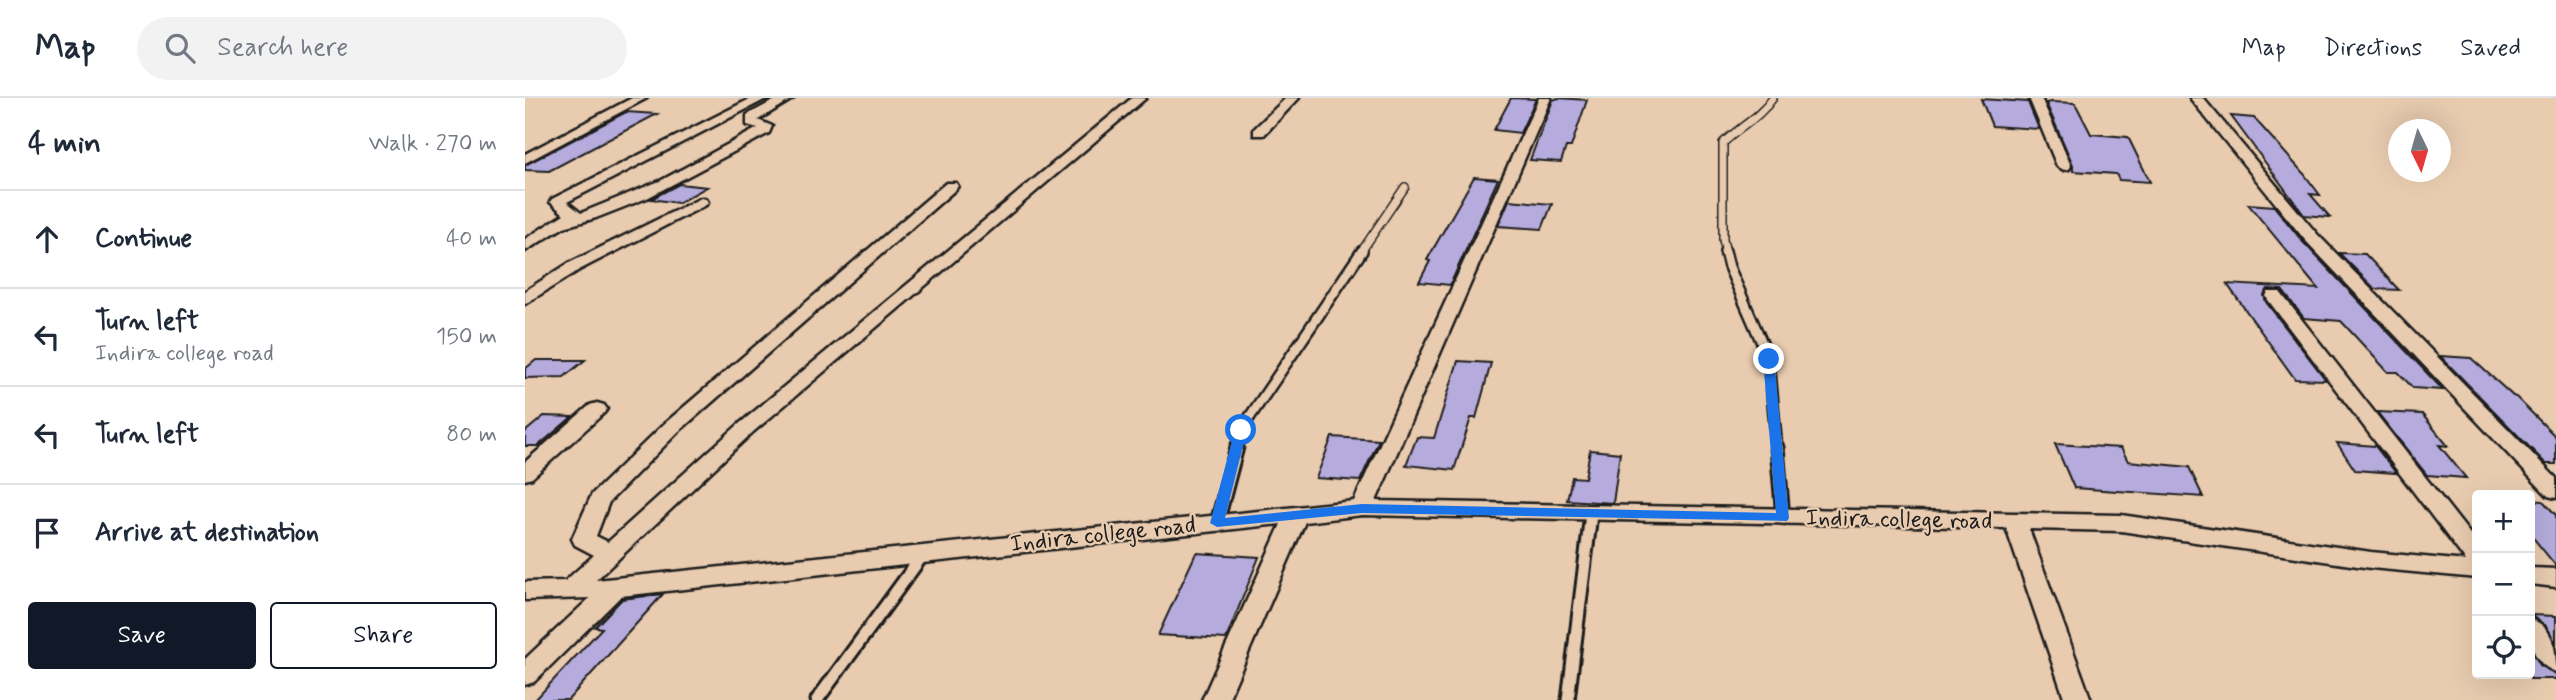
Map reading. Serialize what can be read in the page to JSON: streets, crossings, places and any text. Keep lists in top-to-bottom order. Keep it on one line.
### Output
{"streets":{"street":["Indira college road"]},"north":"bottom","page":{"header":"Map","search":"Search here","nav":["Map","Directions","Saved"],"heading":["4 min","Walk · 270 m"],"list":[["Continue","40 m"],["Turn left","Indira college road","150 m"],["Turn left","80 m"],"Arrive at destination"],"map_buttons":["+","−"],"buttons":["Save","Share"]}}
